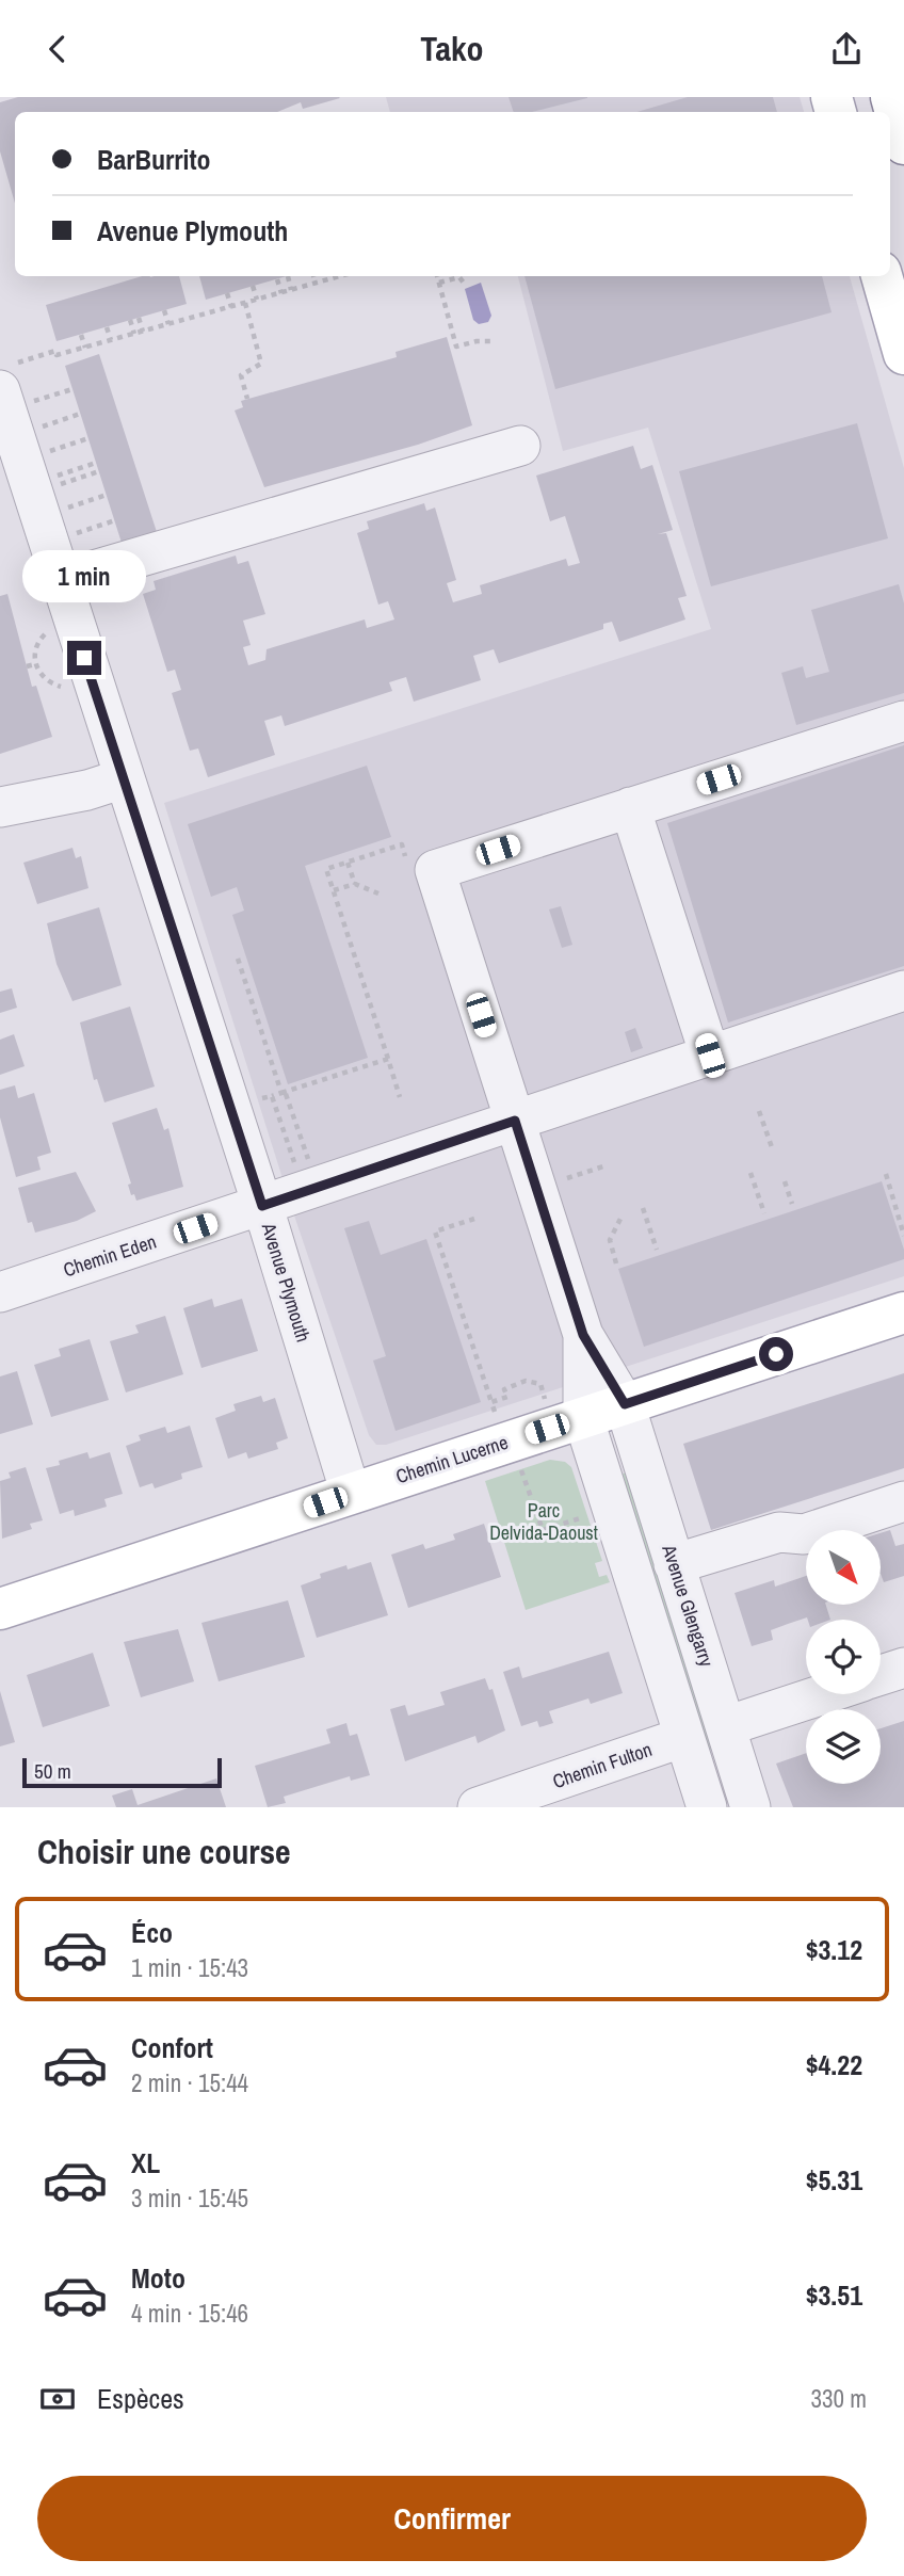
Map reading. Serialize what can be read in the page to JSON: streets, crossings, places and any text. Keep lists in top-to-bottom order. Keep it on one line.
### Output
{"streets":{"main road":["Chemin Lucerne"],"street":["Chemin Eden","Avenue Plymouth","Avenue Glengarry","Chemin Fulton"]},"crossings":[["Chemin Eden","Avenue Plymouth"],["Avenue Plymouth","Chemin Lucerne"],["Chemin Lucerne","Avenue Glengarry"]],"parks":["Parc Delvida-Daoust"],"scale_bar":"50 m","north":"bottom right","page":{"header":"Tako","banner":["BarBurrito","Avenue Plymouth"],"bubble":"1 min","scale":"50 m","heading":"Choisir une course","list":[{"name":"Éco","note":"1 min · 15:43","value":"$3.12"},{"name":"Confort","note":"2 min · 15:44","value":"$4.22"},{"name":"XL","note":"3 min · 15:45","value":"$5.31"},{"name":"Moto","note":"4 min · 15:46","value":"$3.51"}],"pay":["Espèces","330 m"],"buttons":"Confirmer"}}
